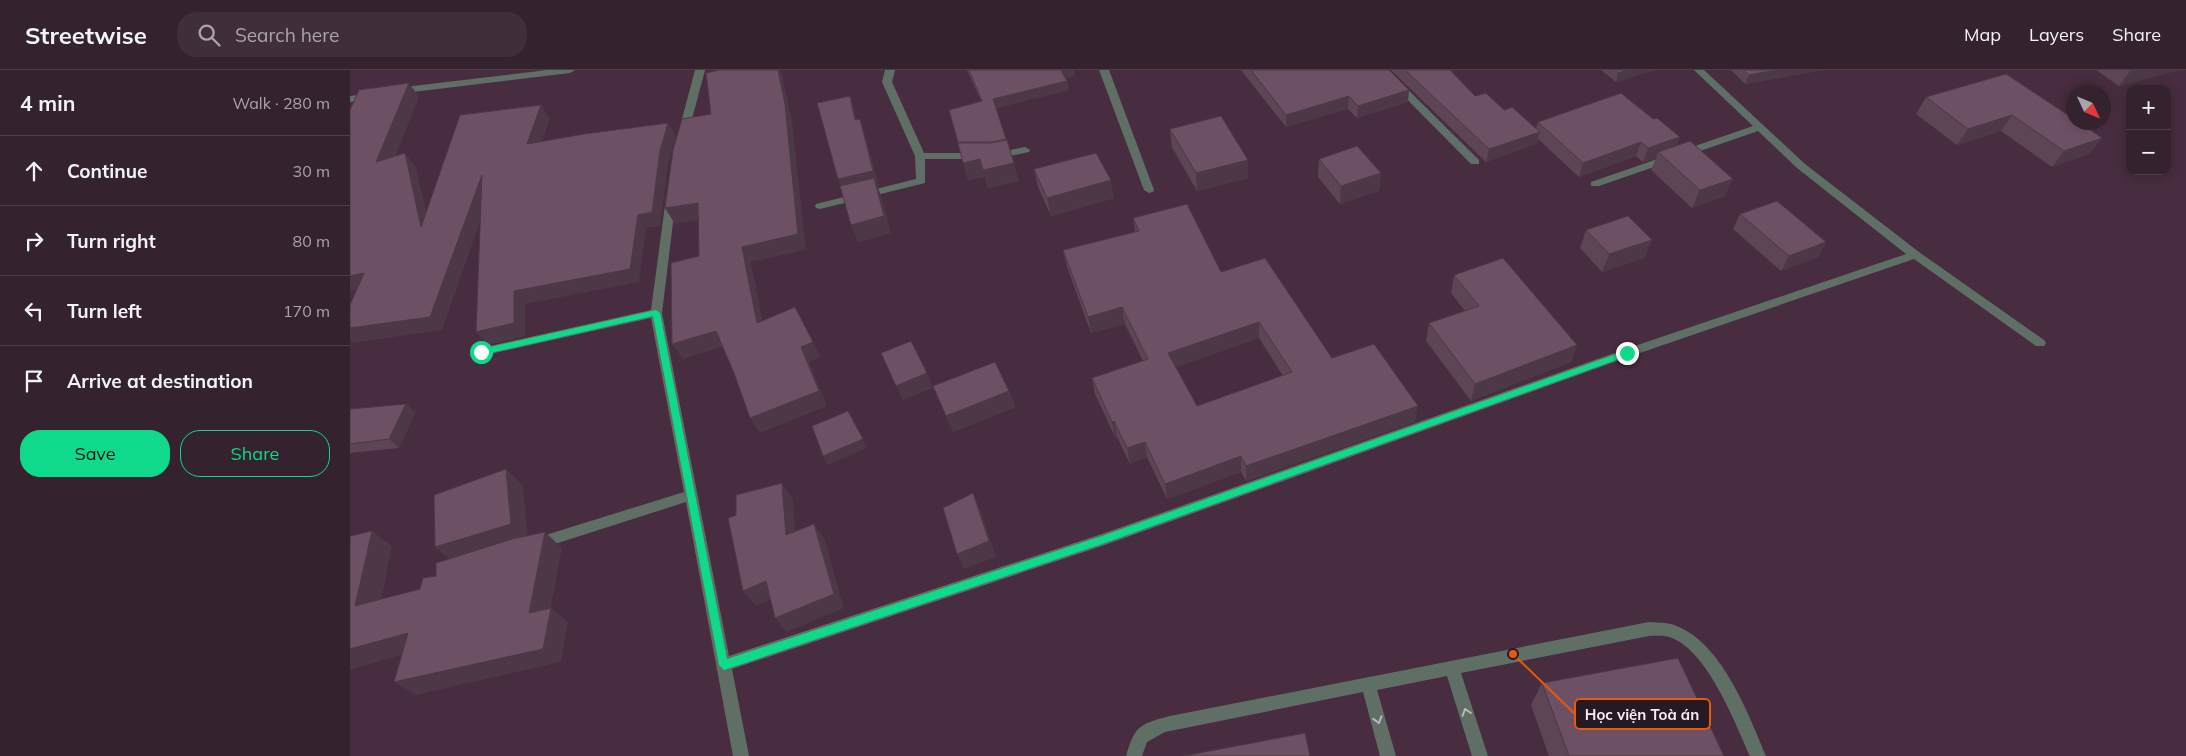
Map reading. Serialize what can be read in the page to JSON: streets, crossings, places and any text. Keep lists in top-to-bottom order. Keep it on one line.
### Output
{"places":["Học viện Toà án"],"north":"bottom right","page":{"header":"Streetwise","search":"Search here","nav":["Map","Layers","Share"],"heading":["4 min","Walk · 280 m"],"map_buttons":["+","−"],"list":[["Continue","30 m"],["Turn right","80 m"],["Turn left","170 m"],"Arrive at destination"],"buttons":["Save","Share"]}}
